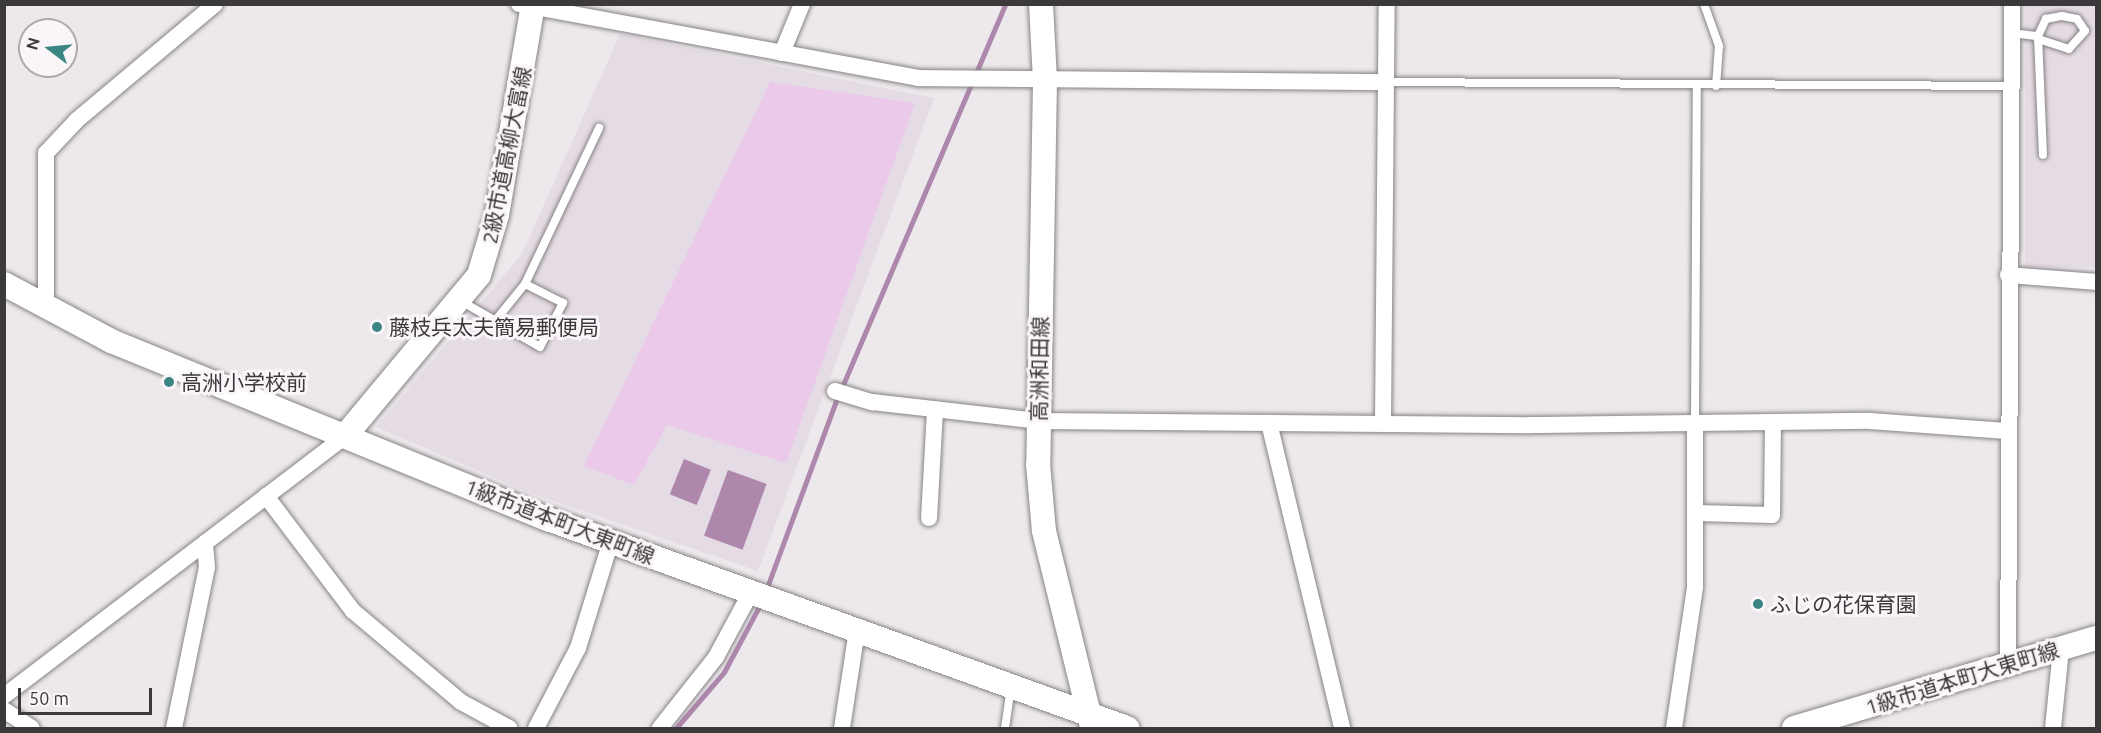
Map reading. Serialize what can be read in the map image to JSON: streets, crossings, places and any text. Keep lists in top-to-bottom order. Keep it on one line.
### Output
{"streets":{"street":["2級市道高柳大富線","高洲和田線","1級市道本町大東町線"]},"crossings":[["2級市道高柳大富線","1級市道本町大東町線"],["高洲和田線","1級市道本町大東町線"]],"places":["藤枝兵太夫簡易郵便局","高洲小学校前","ふじの花保育園"],"scale_bar":"50 m","north":"left"}
